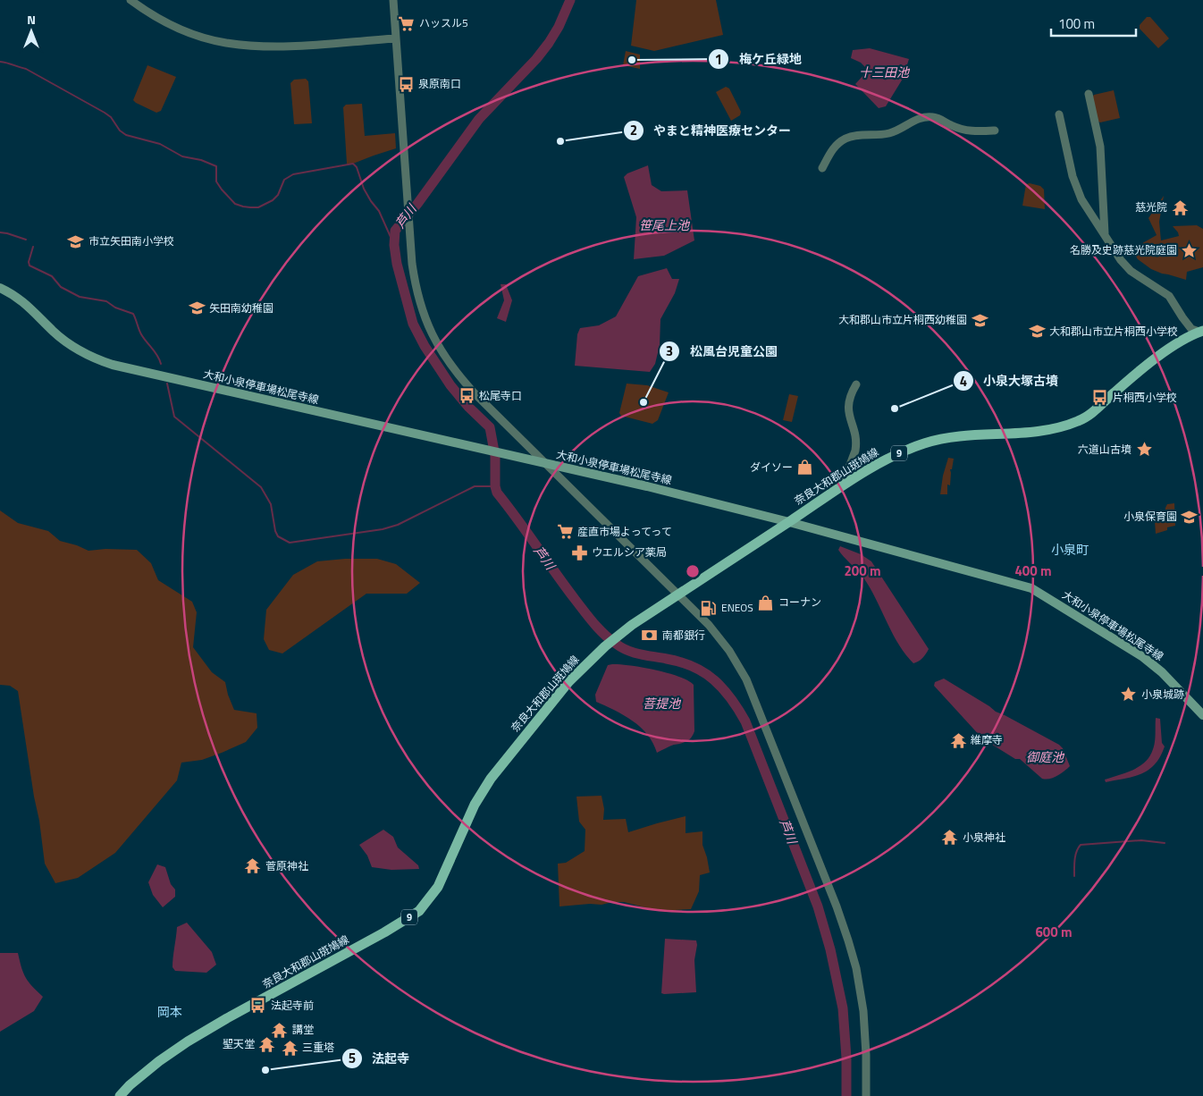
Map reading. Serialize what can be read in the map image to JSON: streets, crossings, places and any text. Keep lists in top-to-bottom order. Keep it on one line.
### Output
{"streets":{"main road":["大和小泉停車場松尾寺線","9","奈良大和郡山斑鳩線"]},"crossings":[["大和小泉停車場松尾寺線","奈良大和郡山斑鳩線"]],"districts":["小泉町","岡本"],"water":["十三田池","芦川","笹尾上池","菩提池","御庭池"],"places":{"supermarket":["ハッスル5","産直市場よってって"],"other":["梅ケ丘緑地","やまと精神医療センター","松風台児童公園","小泉大塚古墳","法起寺"],"bus stop":["泉原南口","松尾寺口","片桐西小学校","法起寺前"],"temple":["慈光院","維摩寺","小泉神社","菅原神社","講堂","聖天堂","三重塔"],"school or university":["市立矢田南小学校","矢田南幼稚園","大和郡山市立片桐西幼稚園","大和郡山市立片桐西小学校","小泉保育園"],"place":["名勝及史跡慈光院庭園","六道山古墳","小泉城跡"],"shop":["ダイソー","コーナン"],"pharmacy":["ウエルシア薬局"],"fuel station":["ENEOS"],"bank":["南都銀行"]},"scale_bar":"100 m","north":"top","rings":["200 m","400 m","600 m"]}
